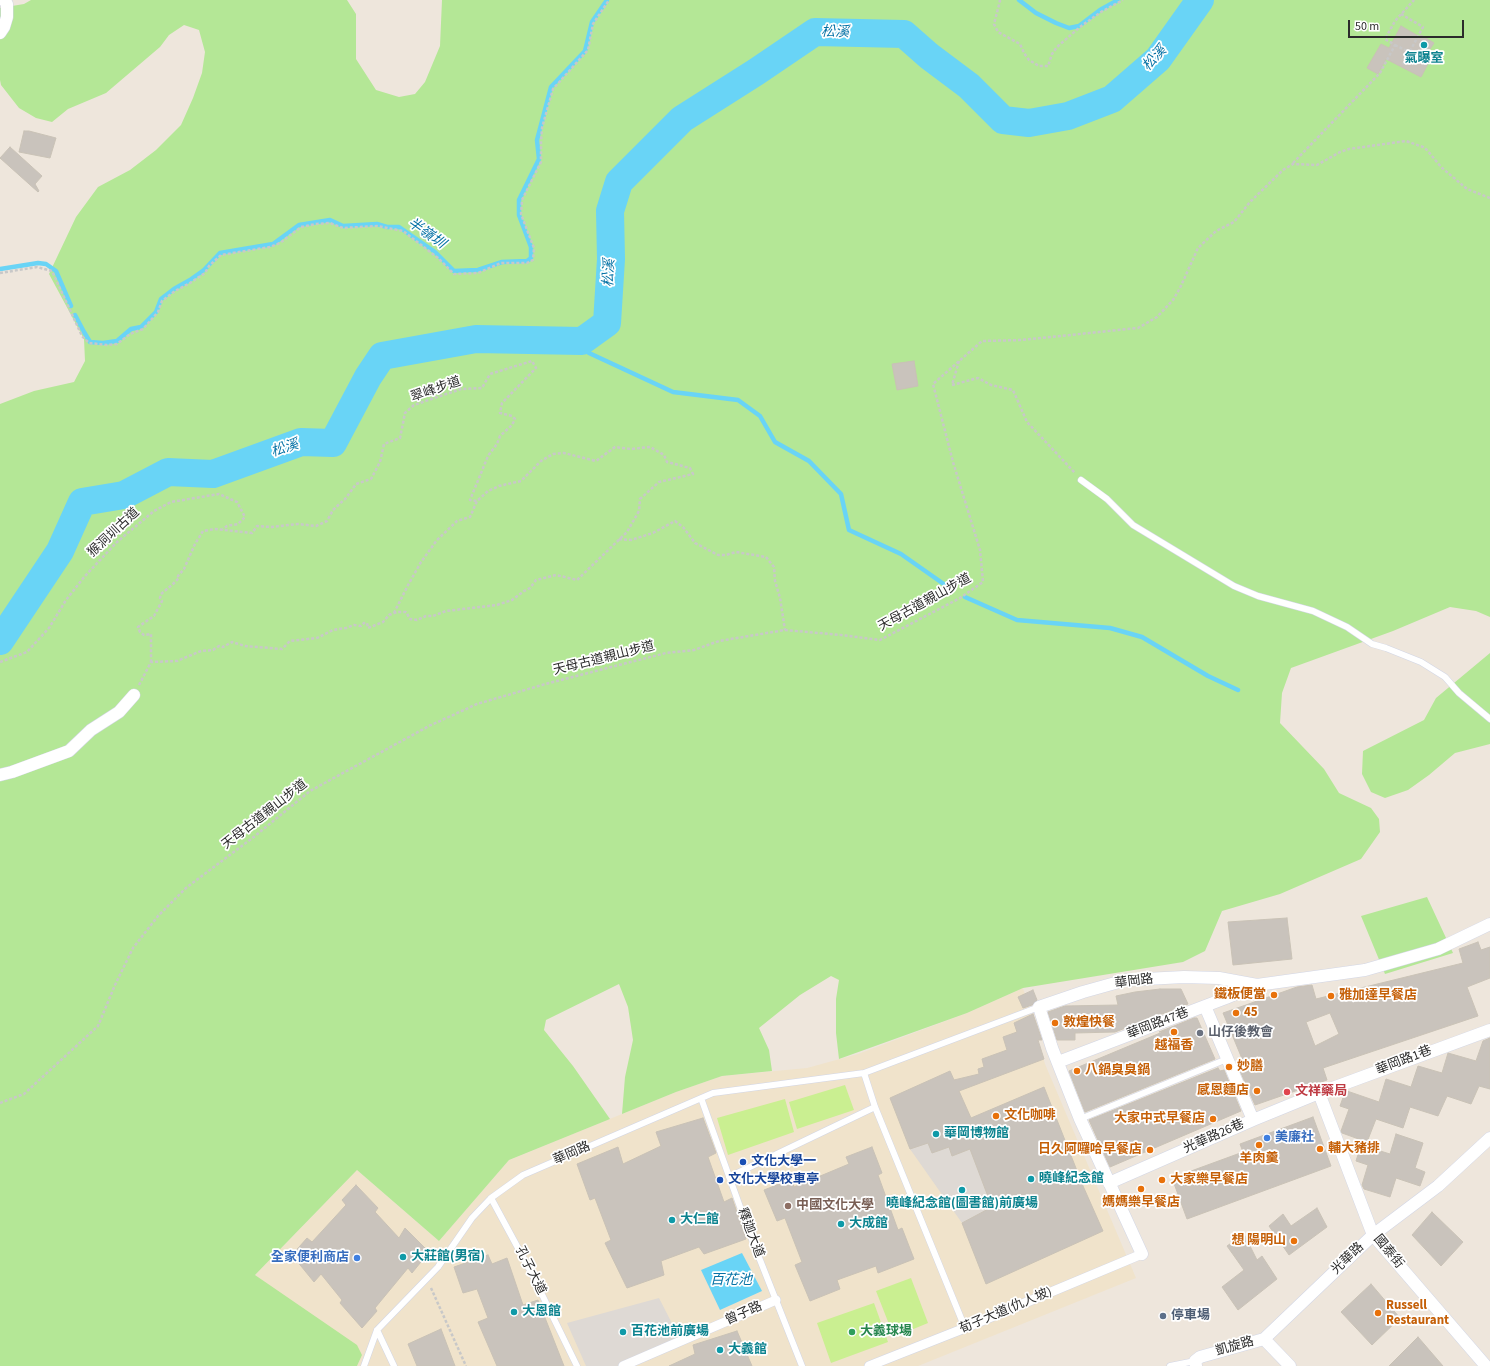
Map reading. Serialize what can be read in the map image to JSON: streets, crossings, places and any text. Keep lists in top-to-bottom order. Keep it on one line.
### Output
{"streets":{"street":["華岡路","華岡路47巷","華岡路1巷","光華路26巷","國泰街","光華路","荀子大道(仇人坡)","曾子路","凱旋路"],"lane":["釋迦大道","孔子大道"],"path":["翠峰步道","猴洞圳古道","天母古道親山步道"]},"crossings":[["翠峰步道","猴洞圳古道"],["華岡路","華岡路47巷"],["華岡路","釋迦大道"],["華岡路","孔子大道"],["華岡路1巷","光華路26巷"],["華岡路1巷","國泰街"],["光華路26巷","國泰街"],["釋迦大道","曾子路"],["國泰街","光華路"],["光華路","凱旋路"]],"water":["松溪","半嶺圳","百花池"],"places":["氣曝室","鐵板便當","雅加達早餐店","45","敦煌快餐","越福香","山仔後教會","妙膳","八鍋臭臭鍋","感恩麵店","文祥藥局","文化咖啡","大家中式早餐店","華岡博物館","美廉社","羊肉羹","輔大豬排","日久阿囉哈早餐店","文化大學一","曉峰紀念館","文化大學校車亭","大家樂早餐店","媽媽樂早餐店","曉峰紀念館(圖書館)前廣場","中國文化大學","大仁館","大成館","想 陽明山","大莊館(男宿)","全家便利商店","大恩館","Russell Restaurant","停車場","百花池前廣場","大義球場","大義館"],"scale_bar":"50 m"}
